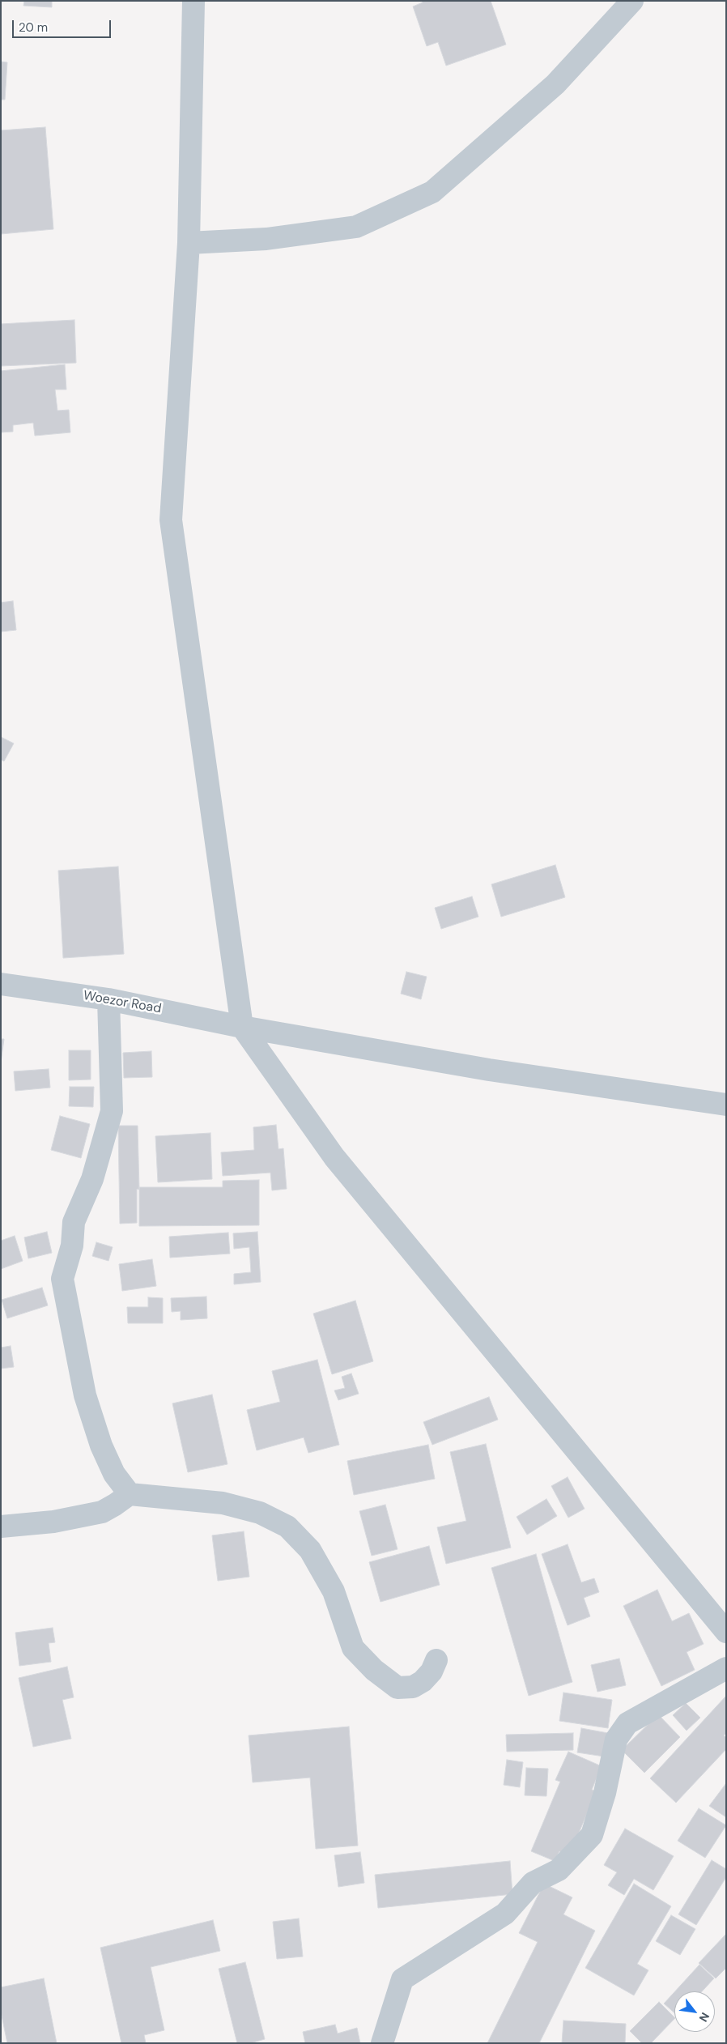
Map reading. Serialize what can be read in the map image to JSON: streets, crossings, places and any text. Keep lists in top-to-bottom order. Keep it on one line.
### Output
{"streets":{"street":["Woezor Road"]},"scale_bar":"20 m","north":"bottom right"}
